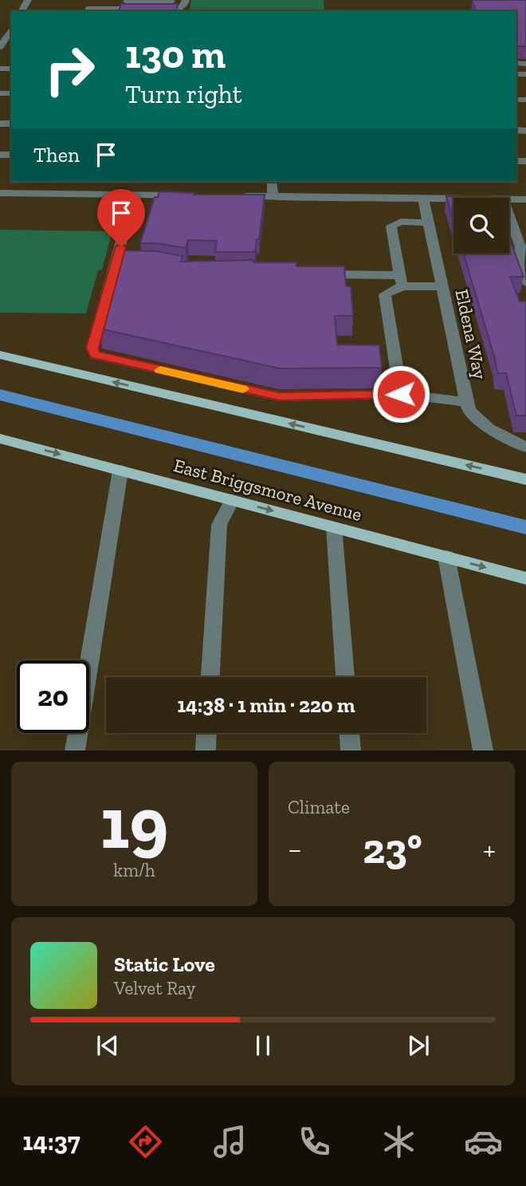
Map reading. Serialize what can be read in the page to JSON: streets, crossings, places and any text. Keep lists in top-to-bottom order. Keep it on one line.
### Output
{"streets":{"main road":["East Briggsmore Avenue"],"street":["Eldena Way"]},"page":{"turn":["130 m","Turn right"],"then":"Then","limit":"20","trip":"14:38 · 1 min · 220 m","tile":[["19","km/h"],"Climate"],"heat":["−","23°","+"],"song":["Static Love","Velvet Ray"],"tabs":"14:37"}}
